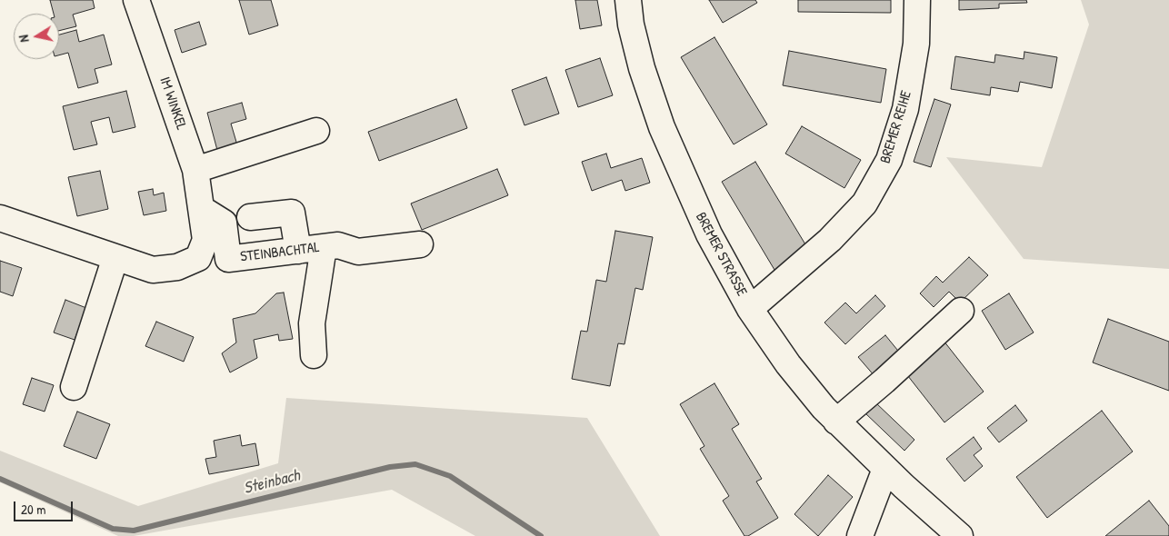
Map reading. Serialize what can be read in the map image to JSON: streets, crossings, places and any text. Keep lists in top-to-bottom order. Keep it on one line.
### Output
{"streets":{"street":["IM WINKEL","BREMER REIHE","STEINBACHTAL","BREMER STRASSE"]},"crossings":[["IM WINKEL","STEINBACHTAL"],["BREMER REIHE","BREMER STRASSE"]],"water":["Steinbach"],"scale_bar":"20 m","north":"left"}
